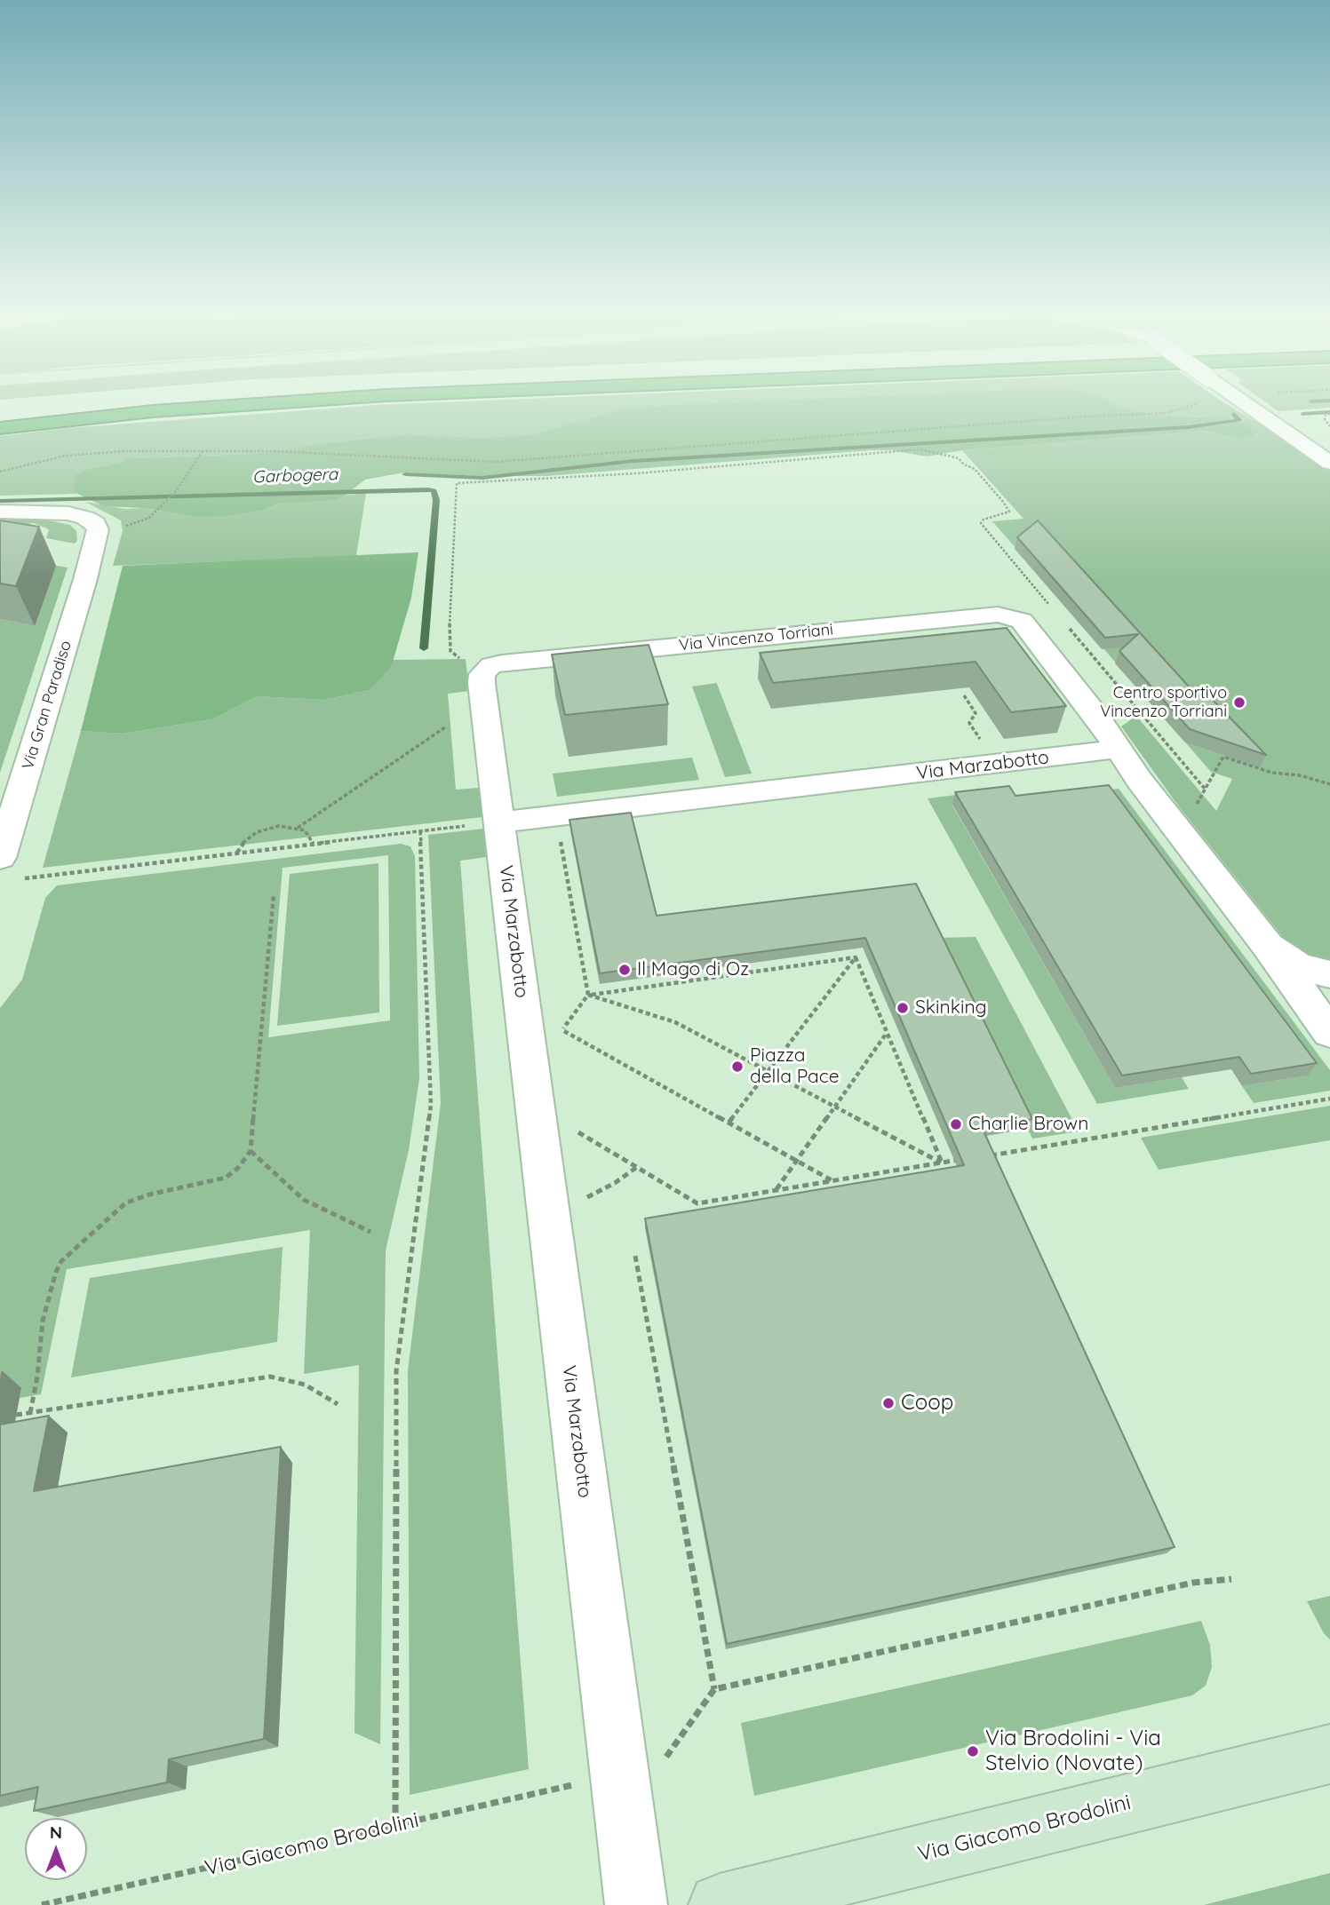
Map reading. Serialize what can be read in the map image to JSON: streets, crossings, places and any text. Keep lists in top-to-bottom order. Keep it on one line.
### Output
{"streets":{"main road":["Via Giacomo Brodolini"],"street":["Via Vincenzo Torriani","Via Gran Paradiso","Via Marzabotto"]},"crossings":[["Via Vincenzo Torriani","Via Marzabotto"]],"water":["Garbogera"],"places":["Centro sportivo Vincenzo Torriani","Il Mago di Oz","Skinking","Piazza della Pace","Charlie Brown","Coop","Via Brodolini - Via Stelvio (Novate)"],"north":"top"}
